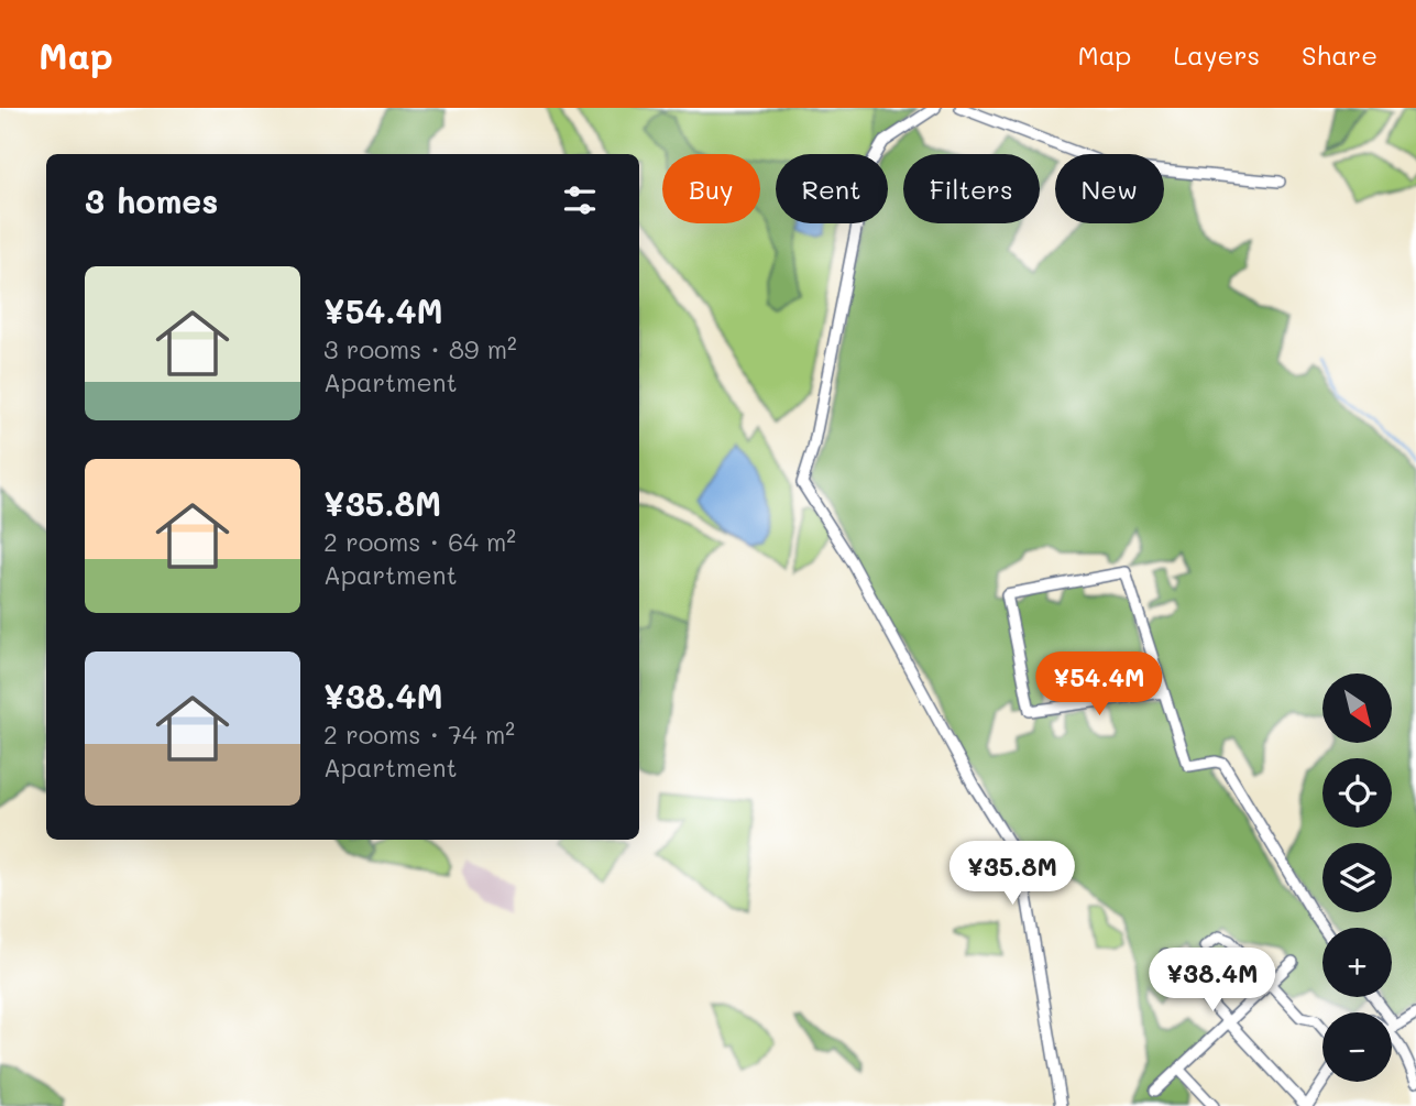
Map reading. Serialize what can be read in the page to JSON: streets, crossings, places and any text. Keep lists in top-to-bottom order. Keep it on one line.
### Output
{"north":"bottom right","page":{"header":"Map","nav":["Map","Layers","Share"],"chip":["Buy","Rent","Filters","New"],"heading":"3 homes","list":[{"name":"¥54.4M","note":"3 rooms · 89 m² · Apartment"},{"name":"¥35.8M","note":"2 rooms · 64 m² · Apartment"},{"name":"¥38.4M","note":"2 rooms · 74 m² · Apartment"}],"price":["¥54.4M","¥35.8M","¥38.4M"],"map_buttons":["+","−"]}}
